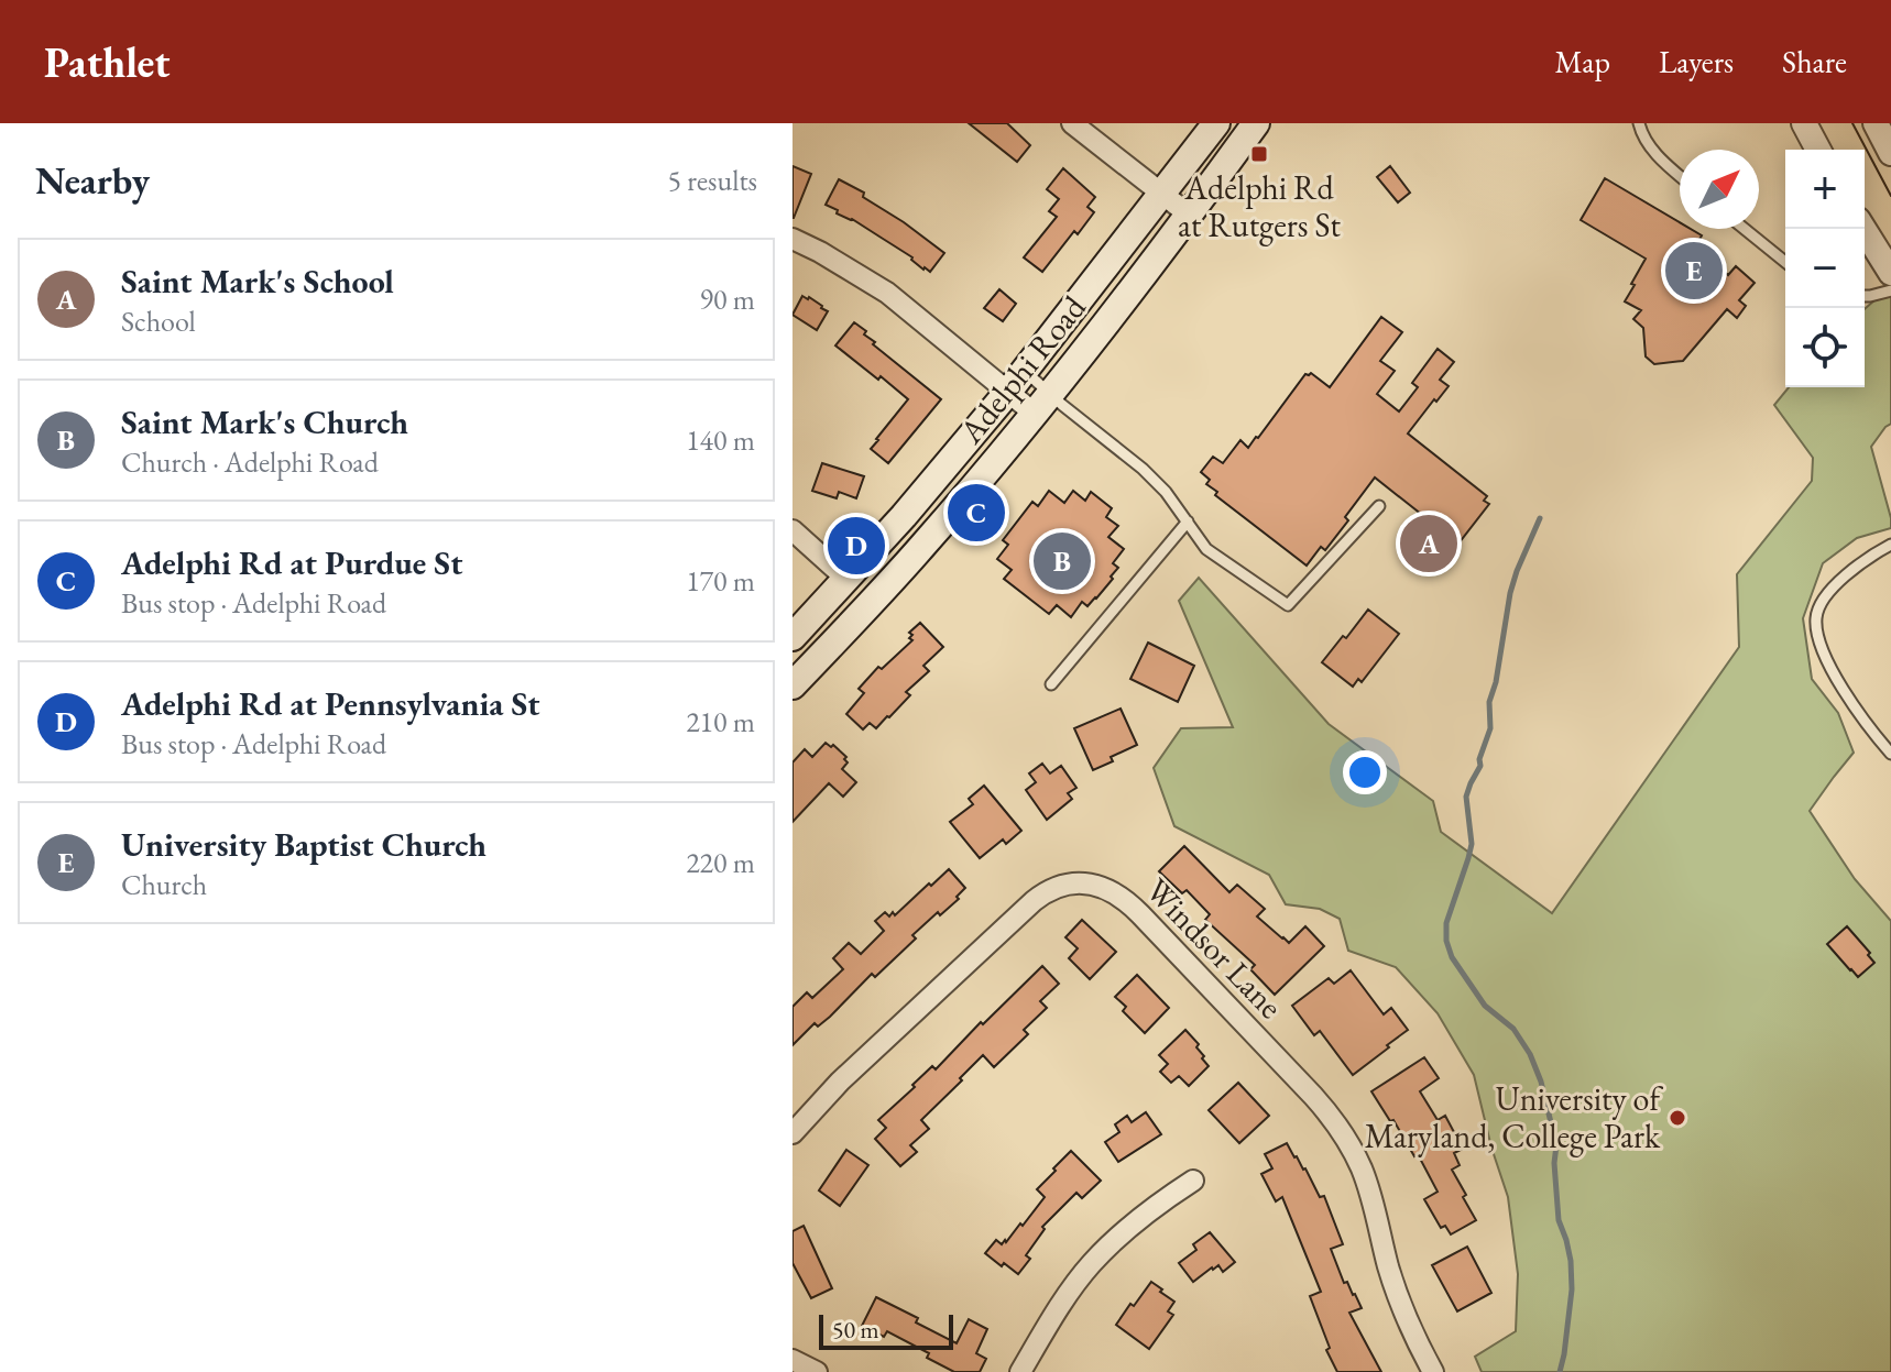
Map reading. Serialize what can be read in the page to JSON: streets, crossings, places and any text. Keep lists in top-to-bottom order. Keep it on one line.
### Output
{"streets":{"main road":["Adelphi Road"],"street":["Windsor Lane"]},"places":{"transit":["Adelphi Rd at Rutgers St"],"other":["University of Maryland, College Park"]},"scale_bar":"50 m","north":"top right","page":{"header":"Pathlet","nav":["Map","Layers","Share"],"heading":["Nearby","5 results"],"map_buttons":["+","−"],"list":[{"mark":"A","name":"Saint Mark's School","note":"School","value":"90 m"},{"mark":"B","name":"Saint Mark's Church","note":"Church · Adelphi Road","value":"140 m"},{"mark":"C","name":"Adelphi Rd at Purdue St","note":"Bus stop · Adelphi Road","value":"170 m"},{"mark":"D","name":"Adelphi Rd at Pennsylvania St","note":"Bus stop · Adelphi Road","value":"210 m"},{"mark":"E","name":"University Baptist Church","note":"Church","value":"220 m"}],"pins":["E","C","A","D","B"],"scale":"50 m"}}
